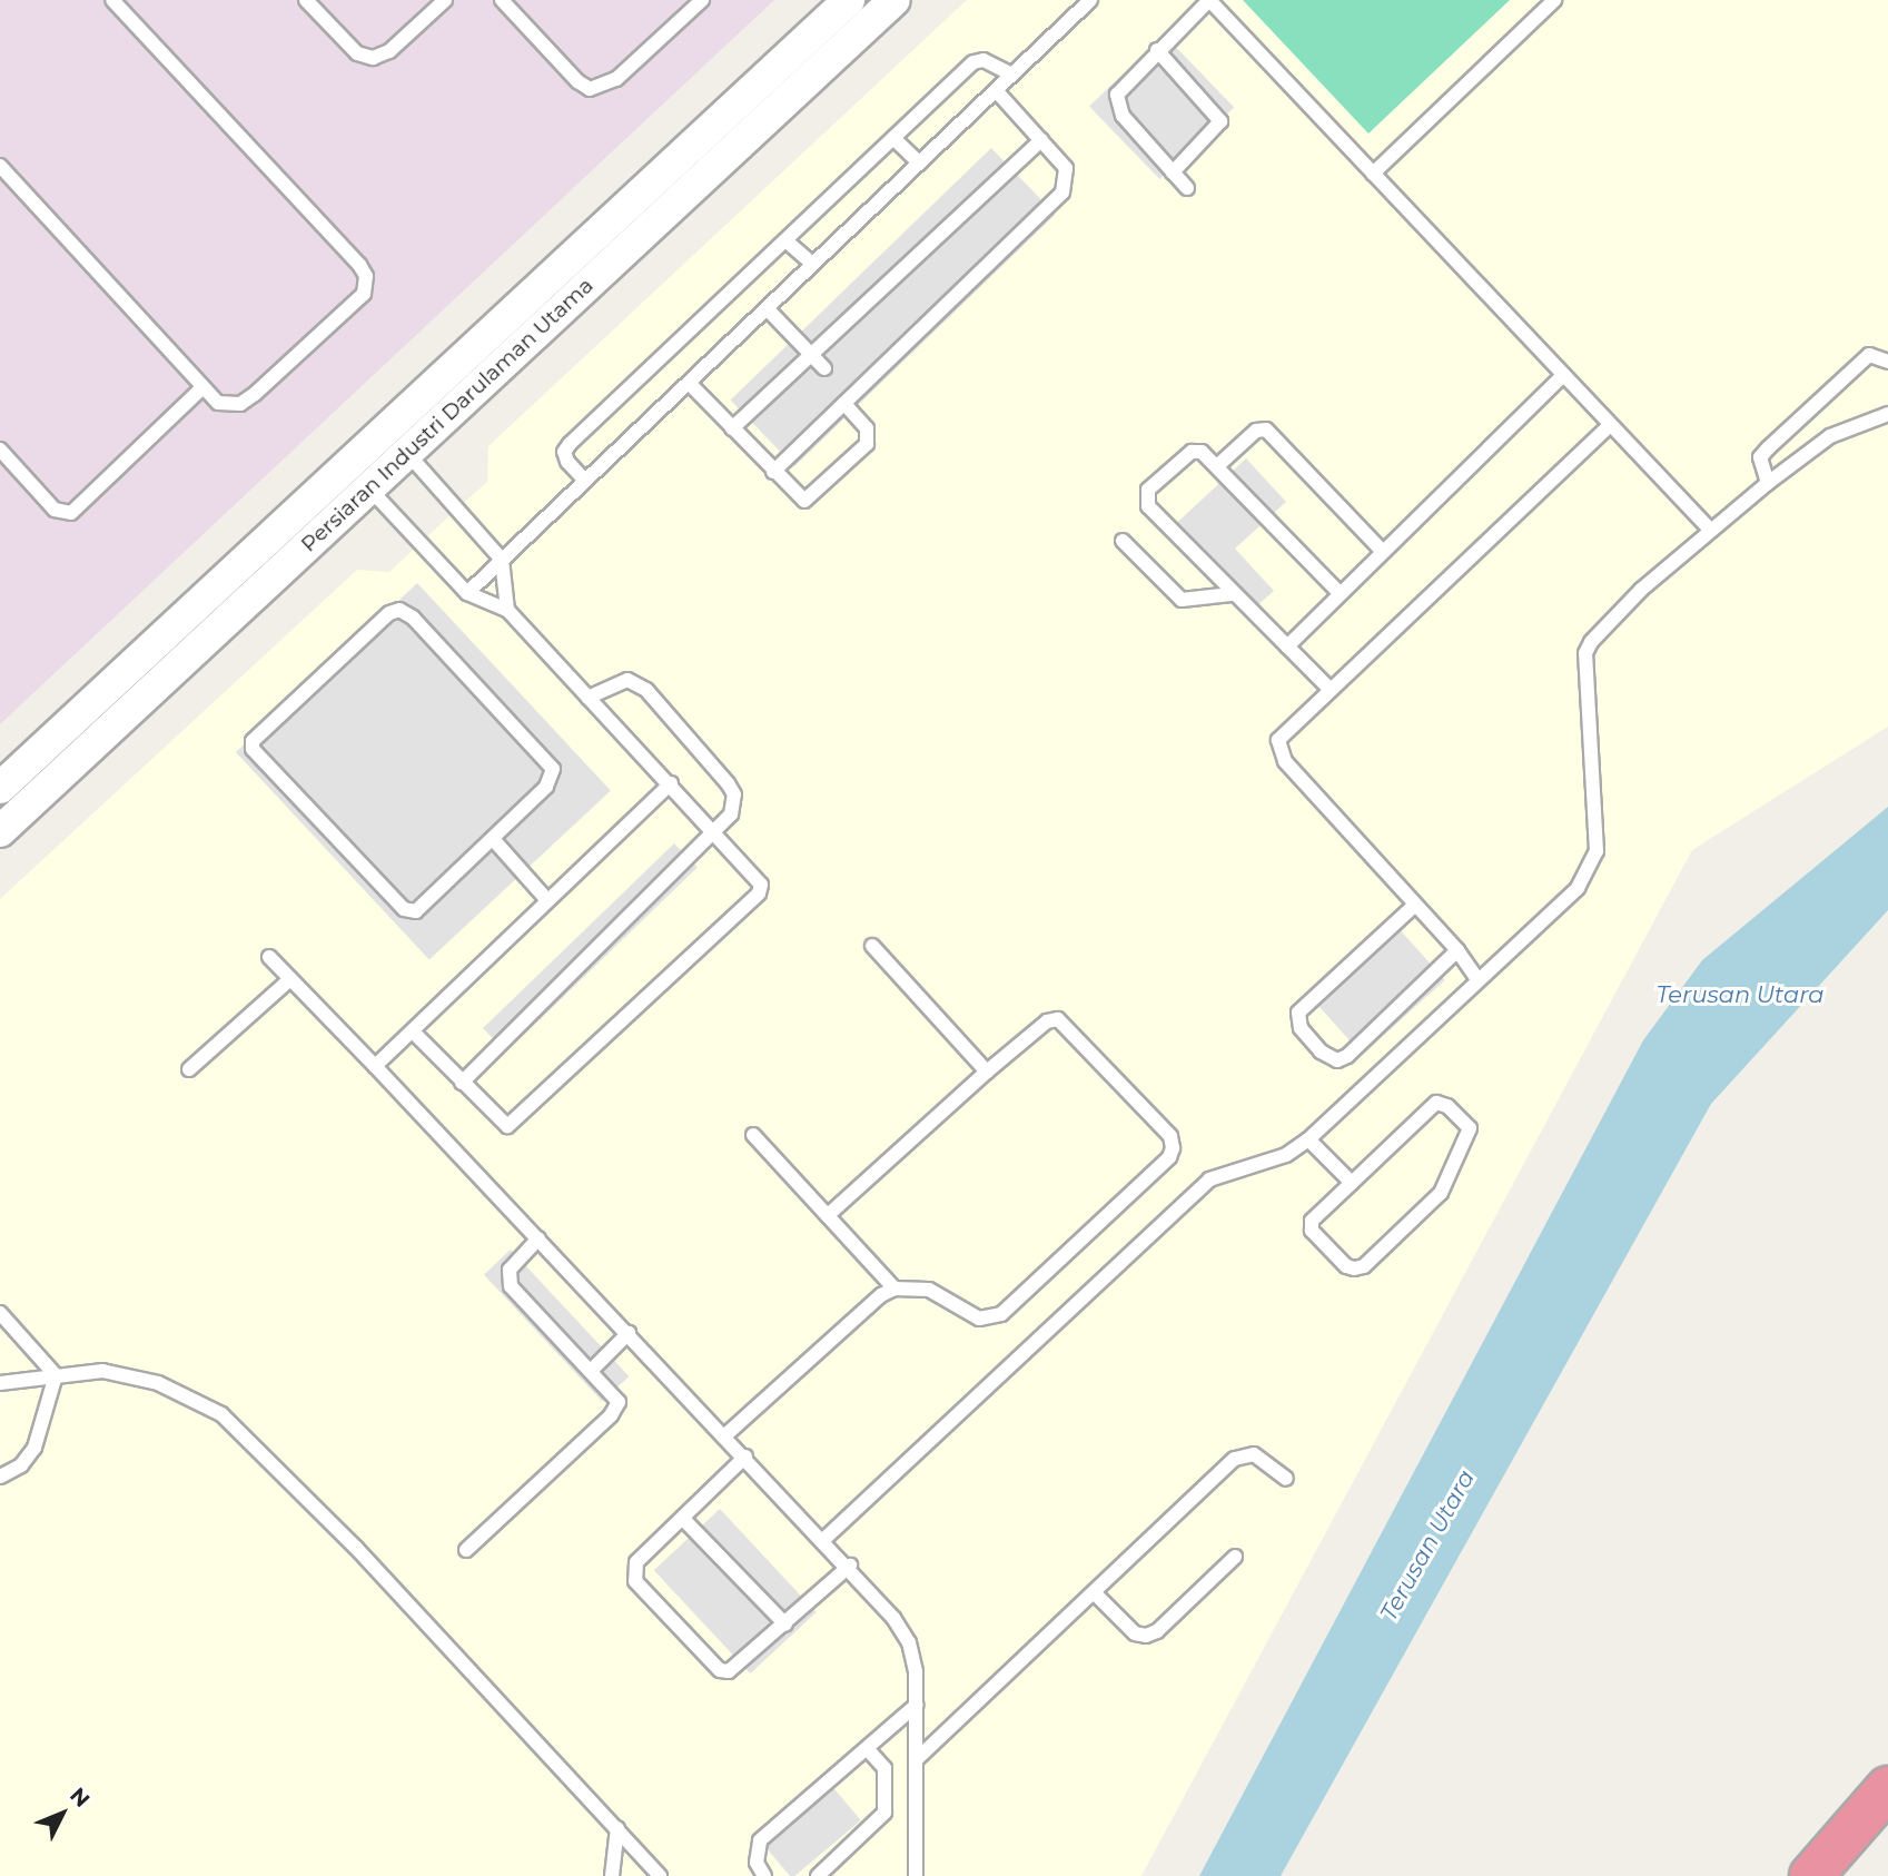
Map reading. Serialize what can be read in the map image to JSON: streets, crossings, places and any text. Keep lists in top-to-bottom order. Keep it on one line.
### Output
{"streets":{"street":["Persiaran Industri Darulaman Utama"]},"water":["Terusan Utara"],"north":"top right"}
